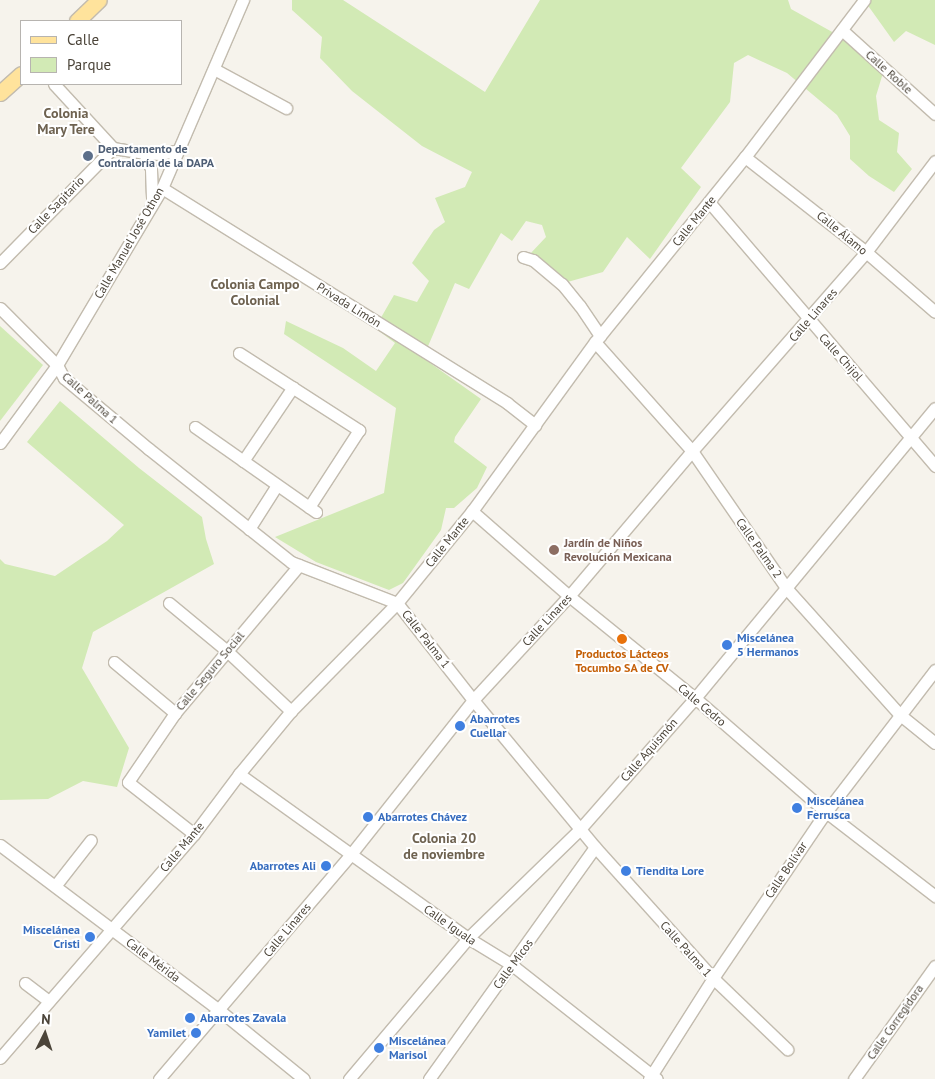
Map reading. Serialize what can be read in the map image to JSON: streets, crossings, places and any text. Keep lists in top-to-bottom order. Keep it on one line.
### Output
{"streets":{"street":["Calle Roble","Calle Sagitario","Calle Mante","Calle Álamo","Calle Manuel José Othon","Privada Limón","Calle Linares","Calle Chijol","Calle Palma 1","Calle Palma 2","Calle Seguro Social","Calle Cedro","Calle Aquismón","Calle Bolívar","Calle Iguala","Calle Mérida","Calle Micos","Calle Corregidora"]},"crossings":[["Calle Roble","Calle Mante"],["Calle Mante","Calle Álamo"],["Calle Mante","Privada Limón"],["Calle Mante","Calle Chijol"],["Calle Mante","Calle Palma 1"],["Calle Mante","Calle Palma 2"],["Calle Mante","Calle Seguro Social"],["Calle Mante","Calle Cedro"],["Calle Mante","Calle Iguala"],["Calle Mante","Calle Mérida"],["Calle Álamo","Calle Linares"],["Calle Manuel José Othon","Privada Limón"],["Calle Manuel José Othon","Calle Palma 1"],["Calle Linares","Calle Chijol"],["Calle Linares","Calle Palma 1"],["Calle Linares","Calle Palma 2"],["Calle Linares","Calle Cedro"],["Calle Linares","Calle Iguala"],["Calle Linares","Calle Mérida"],["Calle Chijol","Calle Aquismón"],["Calle Palma 1","Calle Seguro Social"],["Calle Palma 1","Calle Aquismón"],["Calle Palma 1","Calle Bolívar"],["Calle Palma 1","Calle Micos"],["Calle Palma 2","Calle Aquismón"],["Calle Palma 2","Calle Bolívar"],["Calle Cedro","Calle Aquismón"],["Calle Cedro","Calle Bolívar"],["Calle Aquismón","Calle Iguala"],["Calle Bolívar","Calle Iguala"],["Calle Iguala","Calle Micos"]],"districts":["Colonia Mary Tere","Colonia Campo Colonial","Colonia 20 de noviembre"],"places":["Departamento de Contraloría de la DAPA","Jardín de Niños Revolución Mexicana","Productos Lácteos Tocumbo SA de CV","Miscelánea 5 Hermanos","Abarrotes Cuellar","Miscelánea Ferrusca","Abarrotes Chávez","Abarrotes Ali","Tiendita Lore","Miscelánea Cristi","Abarrotes Zavala","Yamilet","Miscelánea Marisol"],"legend":["Calle","Parque"],"north":"top"}
